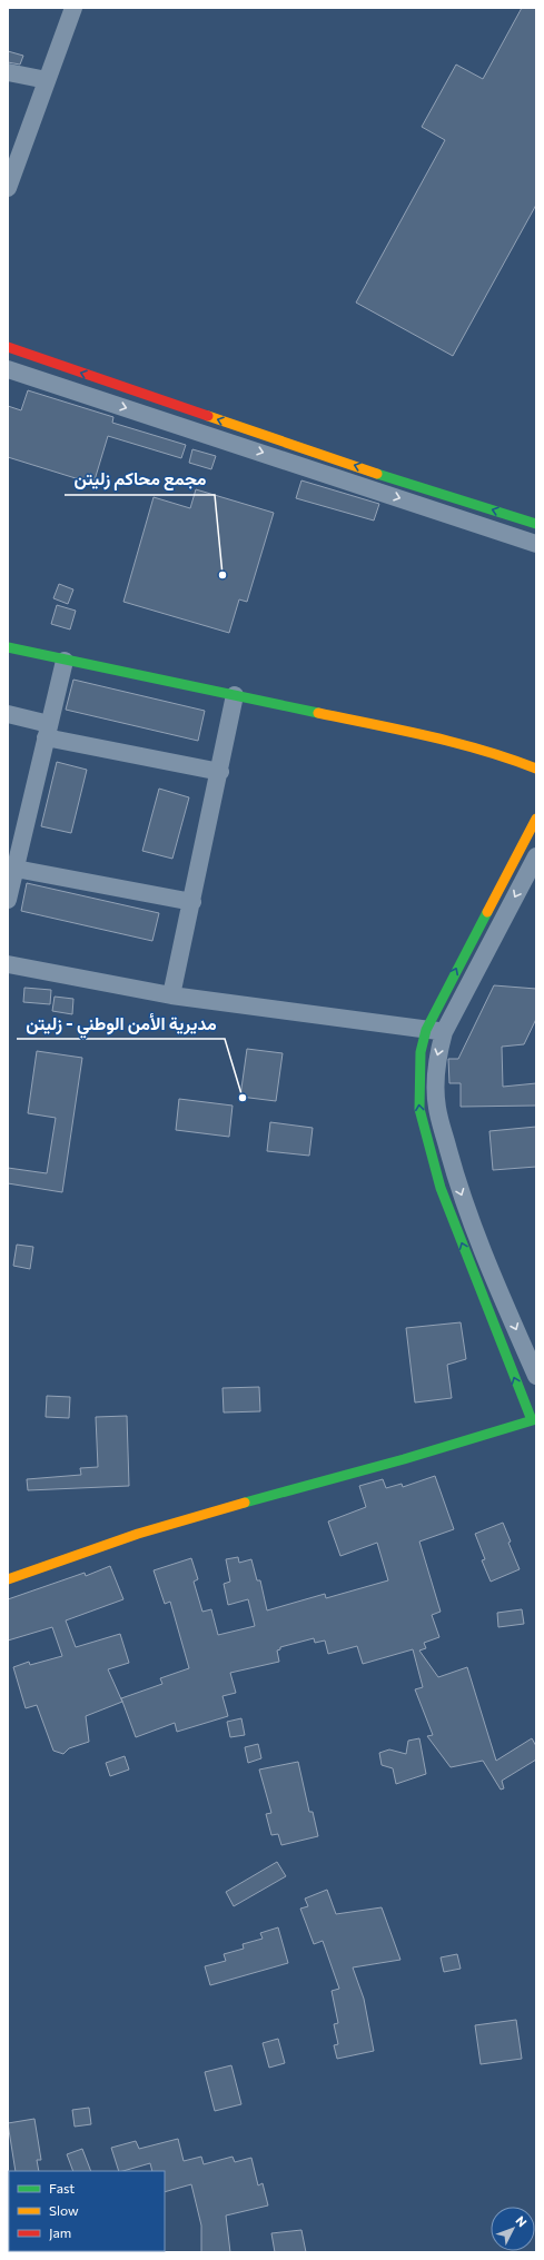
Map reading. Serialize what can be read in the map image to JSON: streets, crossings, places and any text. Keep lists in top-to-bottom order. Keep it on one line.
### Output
{"places":["مجمع محاكم زليتن","مديرية الأمن الوطني - زليتن"],"legend":["Fast","Slow","Jam"],"north":"top right"}
